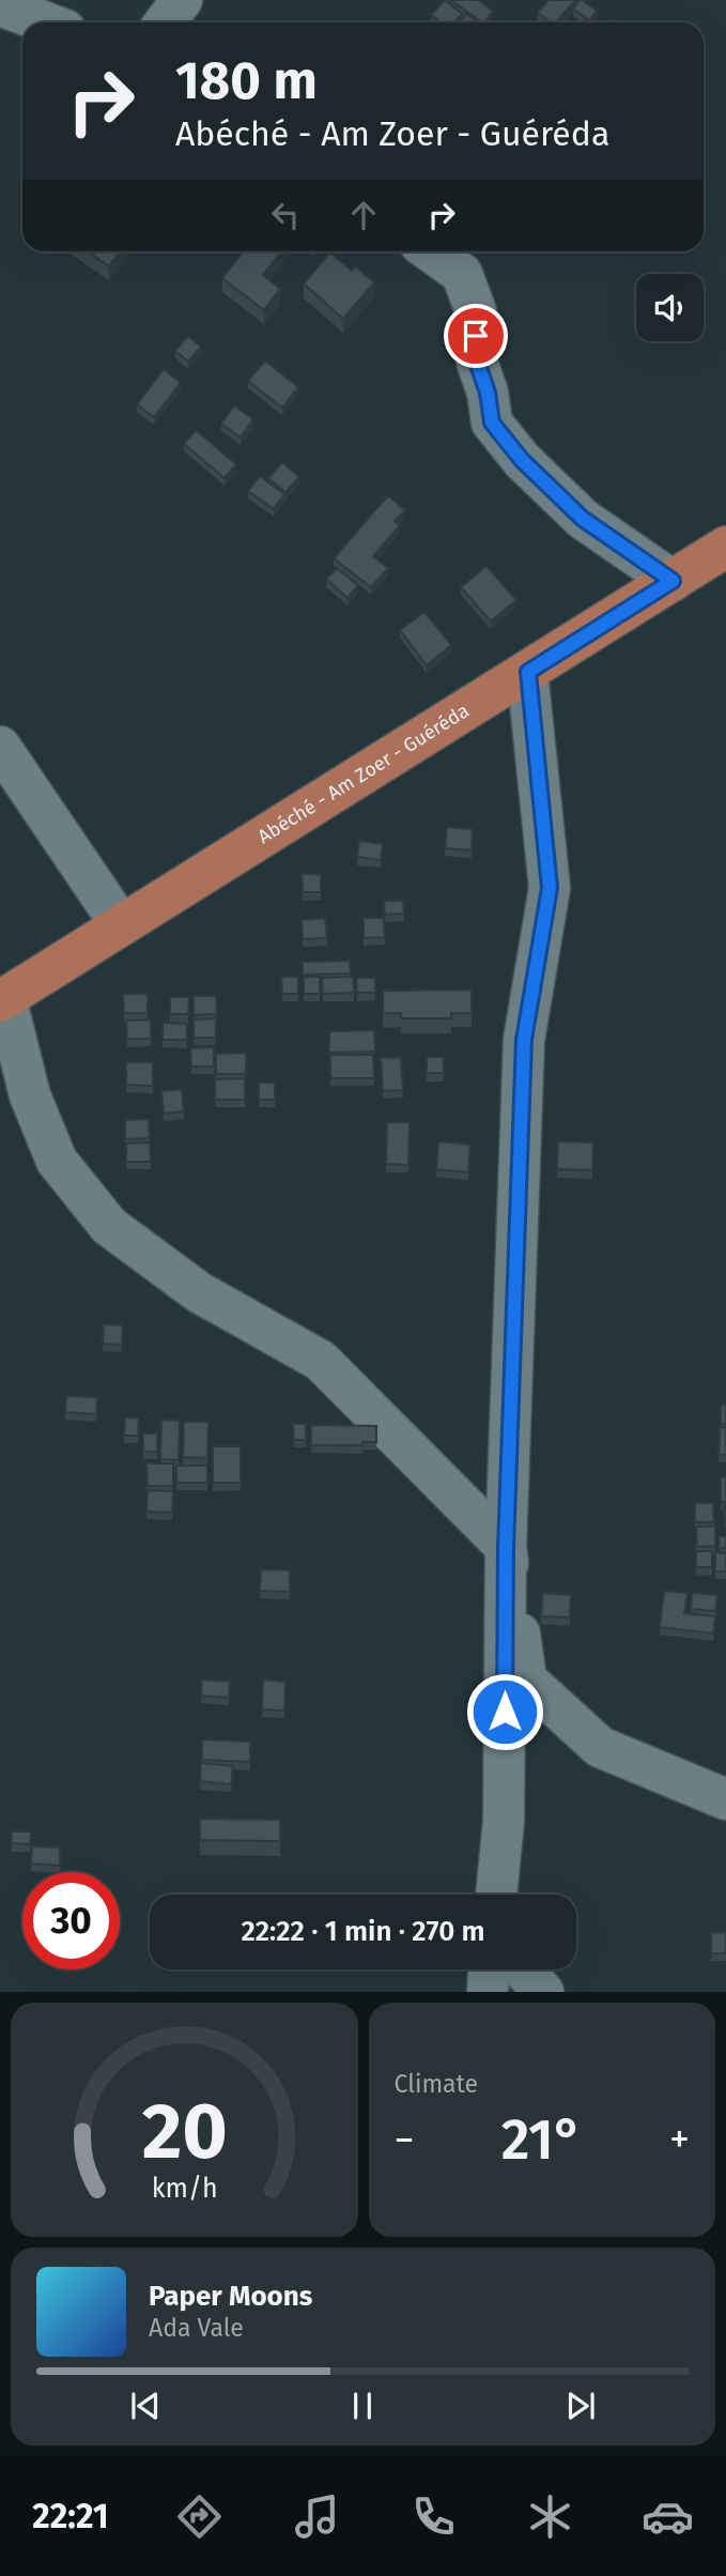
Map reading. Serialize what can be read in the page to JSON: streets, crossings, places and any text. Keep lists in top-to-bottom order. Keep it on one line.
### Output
{"streets":{"main road":["Abéché - Am Zoer - Guéréda"]},"page":{"turn":["180 m","Abéché - Am Zoer - Guéréda"],"limit":"30","trip":"22:22 · 1 min · 270 m","tile":"Climate","heat":["−","21°","+"],"song":["Paper Moons","Ada Vale"],"tabs":"22:21","gauge":["20","km/h"]}}
